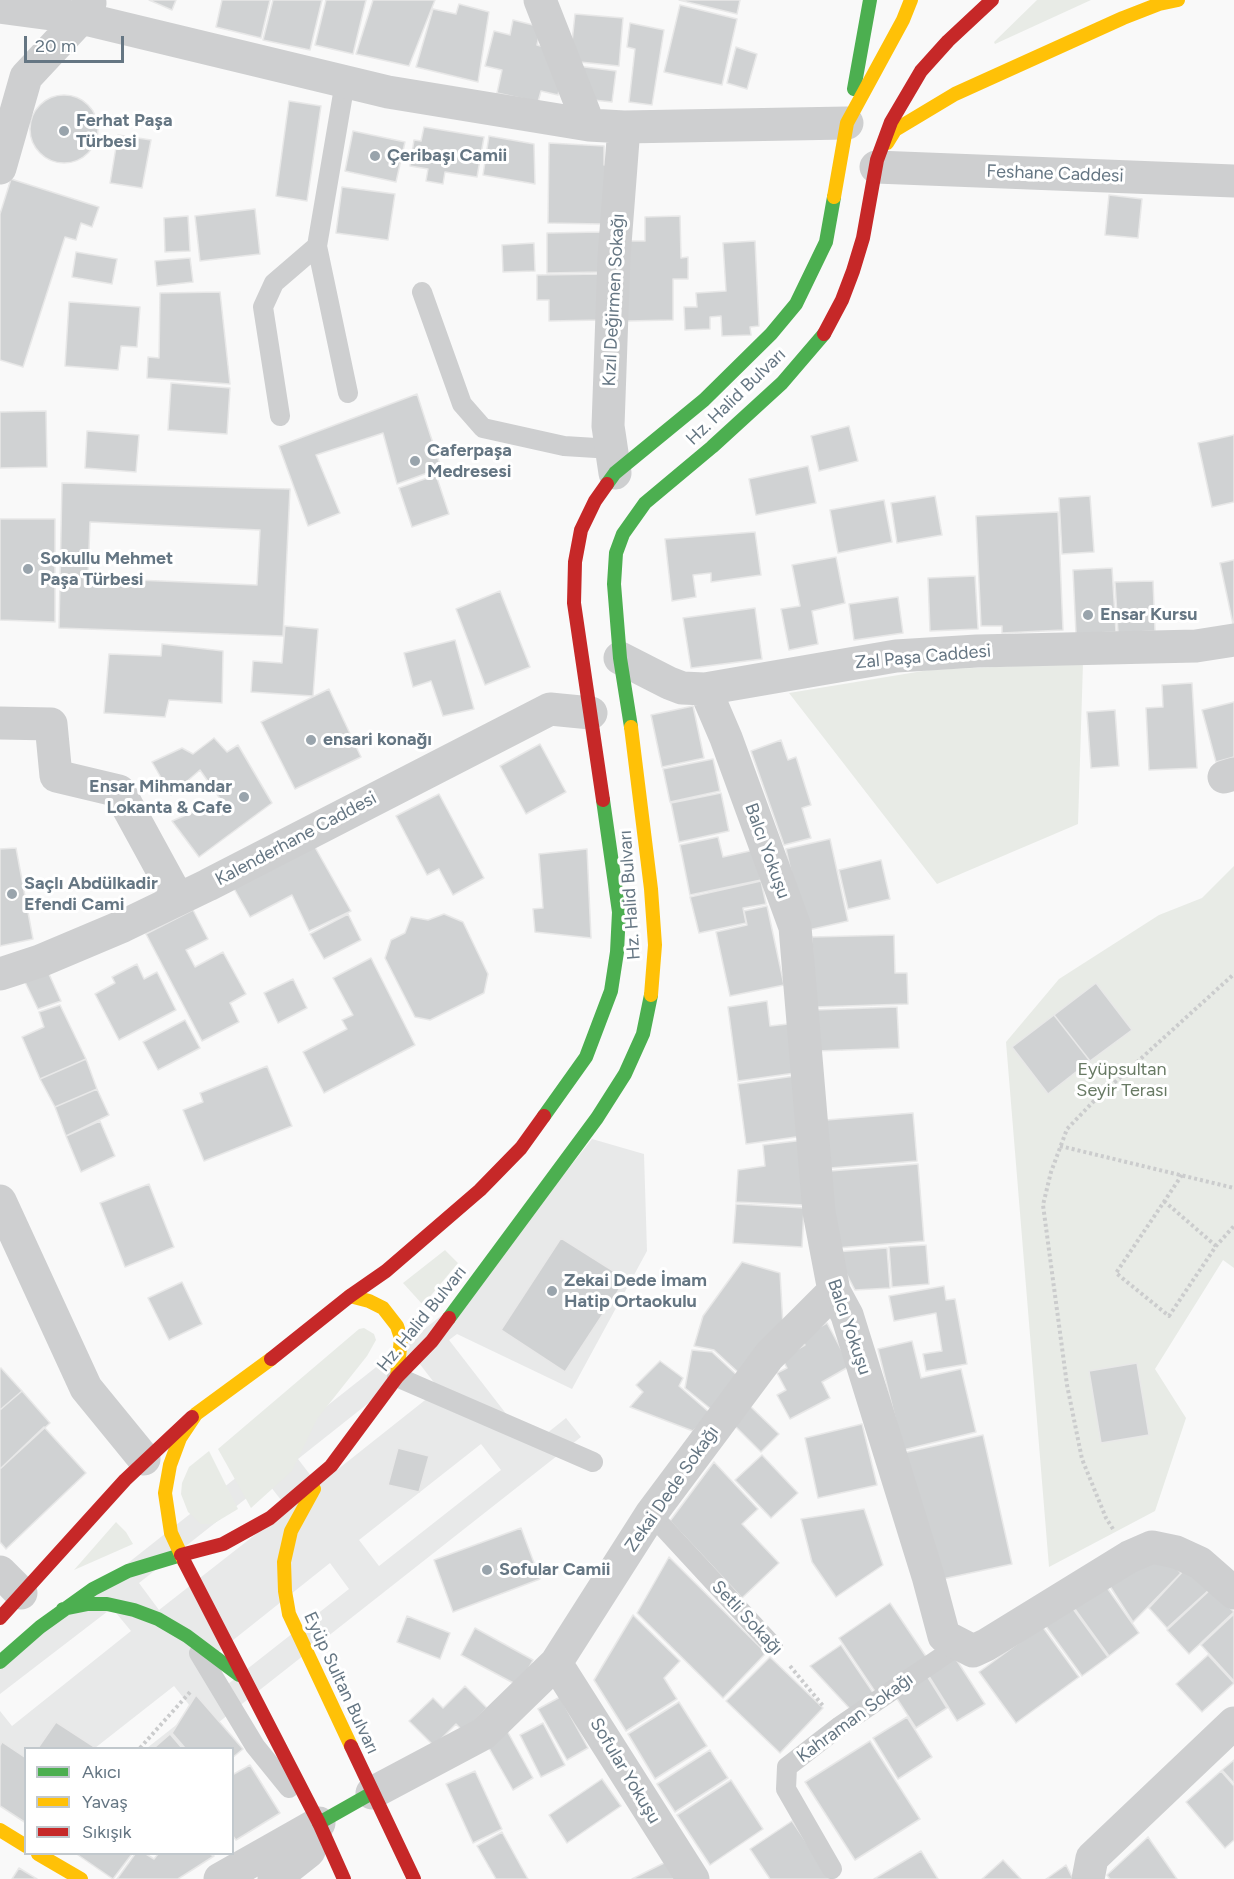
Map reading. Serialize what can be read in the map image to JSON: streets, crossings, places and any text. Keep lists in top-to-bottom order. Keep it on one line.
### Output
{"streets":{"main road":["Hz. Halid Bulvarı","Eyüp Sultan Bulvarı"],"street":["Feshane Caddesi","Kızıl Değirmen Sokağı","Zal Paşa Caddesi","Kalenderhane Caddesi","Balcı Yokuşu","Zekai Dede Sokağı","Sofular Yokuşu"],"lane":["Setli Sokağı","Kahraman Sokağı"]},"crossings":[["Feshane Caddesi","Hz. Halid Bulvarı"],["Kızıl Değirmen Sokağı","Hz. Halid Bulvarı"],["Hz. Halid Bulvarı","Zal Paşa Caddesi"],["Hz. Halid Bulvarı","Kalenderhane Caddesi"],["Hz. Halid Bulvarı","Eyüp Sultan Bulvarı"],["Zal Paşa Caddesi","Balcı Yokuşu"],["Balcı Yokuşu","Zekai Dede Sokağı"],["Balcı Yokuşu","Kahraman Sokağı"],["Zekai Dede Sokağı","Setli Sokağı"],["Zekai Dede Sokağı","Eyüp Sultan Bulvarı"],["Zekai Dede Sokağı","Sofular Yokuşu"],["Setli Sokağı","Kahraman Sokağı"]],"parks":["Eyüpsultan Seyir Terası"],"places":["Ferhat Paşa Türbesi","Çeribaşı Camii","Caferpaşa Medresesi","Sokullu Mehmet Paşa Türbesi","Ensar Kursu","ensari konağı","Ensar Mihmandar Lokanta & Cafe","Saçlı Abdülkadir Efendi Cami","Zekai Dede İmam Hatip Ortaokulu","Sofular Camii"],"legend":["Akıcı","Yavaş","Sıkışık"],"scale_bar":"20 m"}
